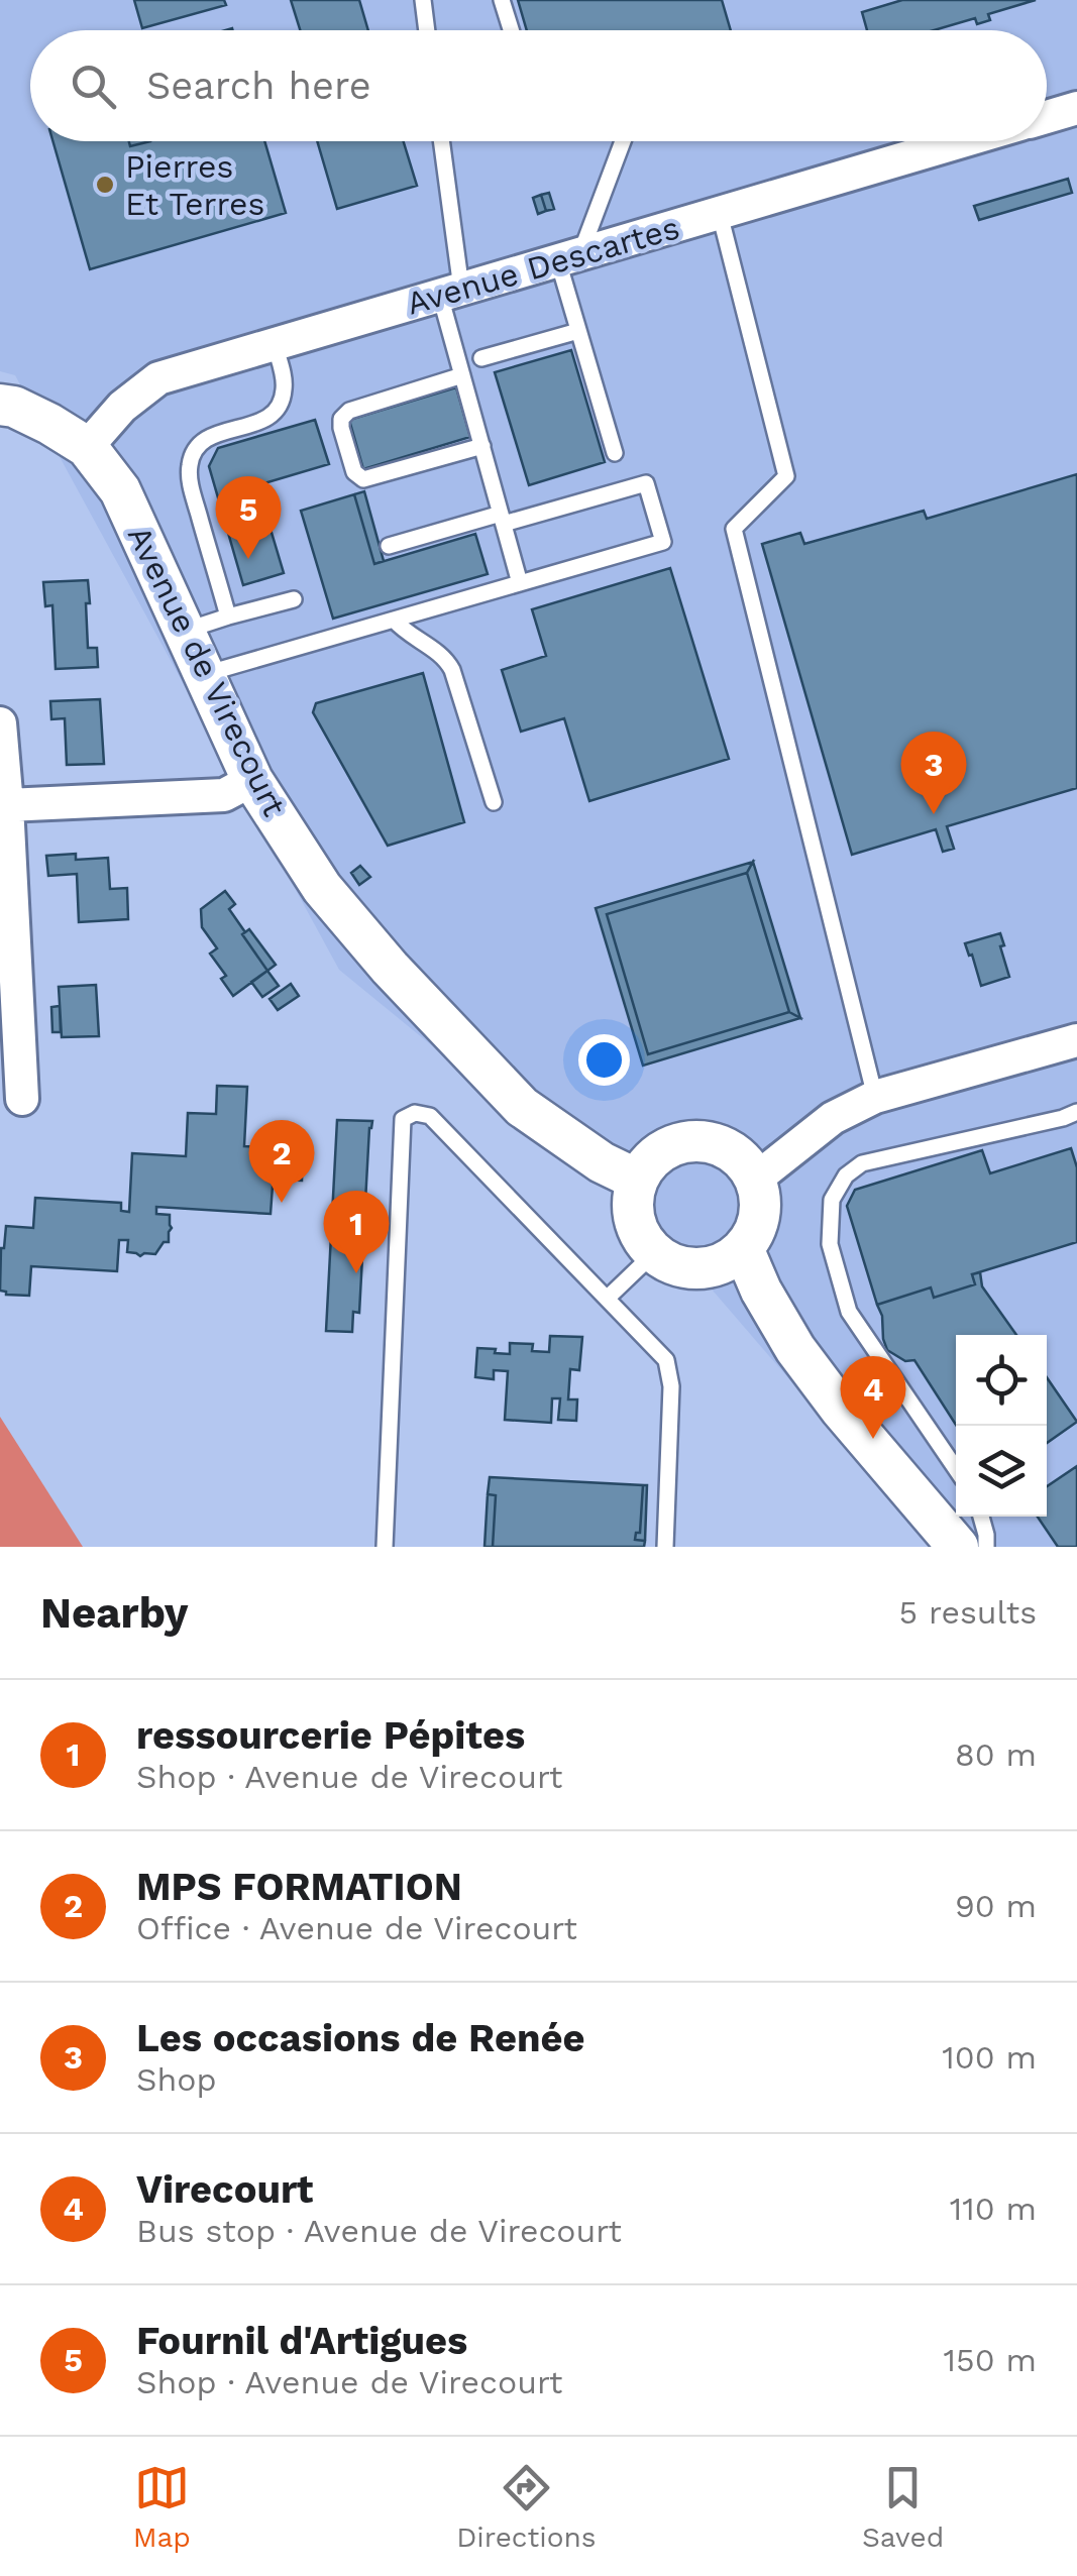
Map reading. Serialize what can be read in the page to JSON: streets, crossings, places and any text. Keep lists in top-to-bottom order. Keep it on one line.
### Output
{"streets":{"street":["Avenue Descartes","Avenue de Virecourt"]},"crossings":[["Avenue Descartes","Avenue de Virecourt"]],"places":["Pierres Et Terres"],"page":{"search":"Search here","pins":["5","3","2","1","4"],"heading":["Nearby","5 results"],"list":[{"mark":"1","name":"ressourcerie Pépites","note":"Shop · Avenue de Virecourt","value":"80 m"},{"mark":"2","name":"MPS FORMATION","note":"Office · Avenue de Virecourt","value":"90 m"},{"mark":"3","name":"Les occasions de Renée","note":"Shop","value":"100 m"},{"mark":"4","name":"Virecourt","note":"Bus stop · Avenue de Virecourt","value":"110 m"},{"mark":"5","name":"Fournil d'Artigues","note":"Shop · Avenue de Virecourt","value":"150 m"}],"nav":["Map","Directions","Saved"]}}
